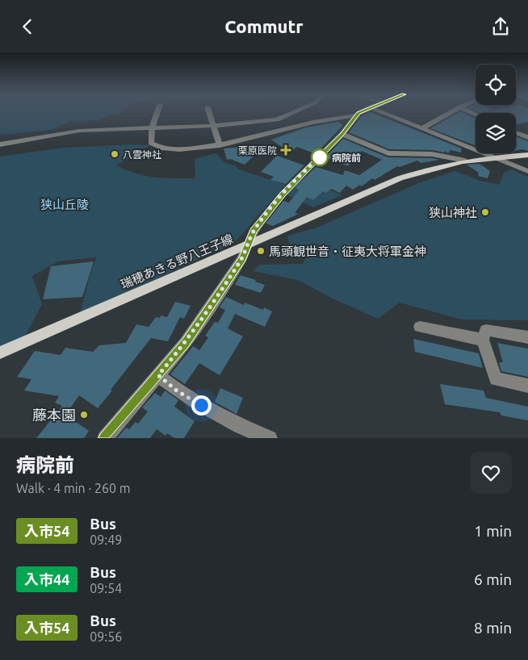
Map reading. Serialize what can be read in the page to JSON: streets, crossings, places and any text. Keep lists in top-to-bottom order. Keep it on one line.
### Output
{"streets":{"main road":["瑞穂あきる野八王子線"]},"parks":["狭山丘陵"],"places":{"health":["栗原医院"],"other":["八雲神社","病院前","狭山神社","馬頭観世音・征夷大将軍金神","藤本園"]},"lines":["bus line 入市54"],"page":{"header":"Commutr","heading":["病院前","Walk · 4 min · 260 m"],"list":[{"mark":"入市54","name":"Bus","note":"09:49","value":"1 min"},{"mark":"入市44","name":"Bus","note":"09:54","value":"6 min"},{"mark":"入市54","name":"Bus","note":"09:56","value":"8 min"}]}}
